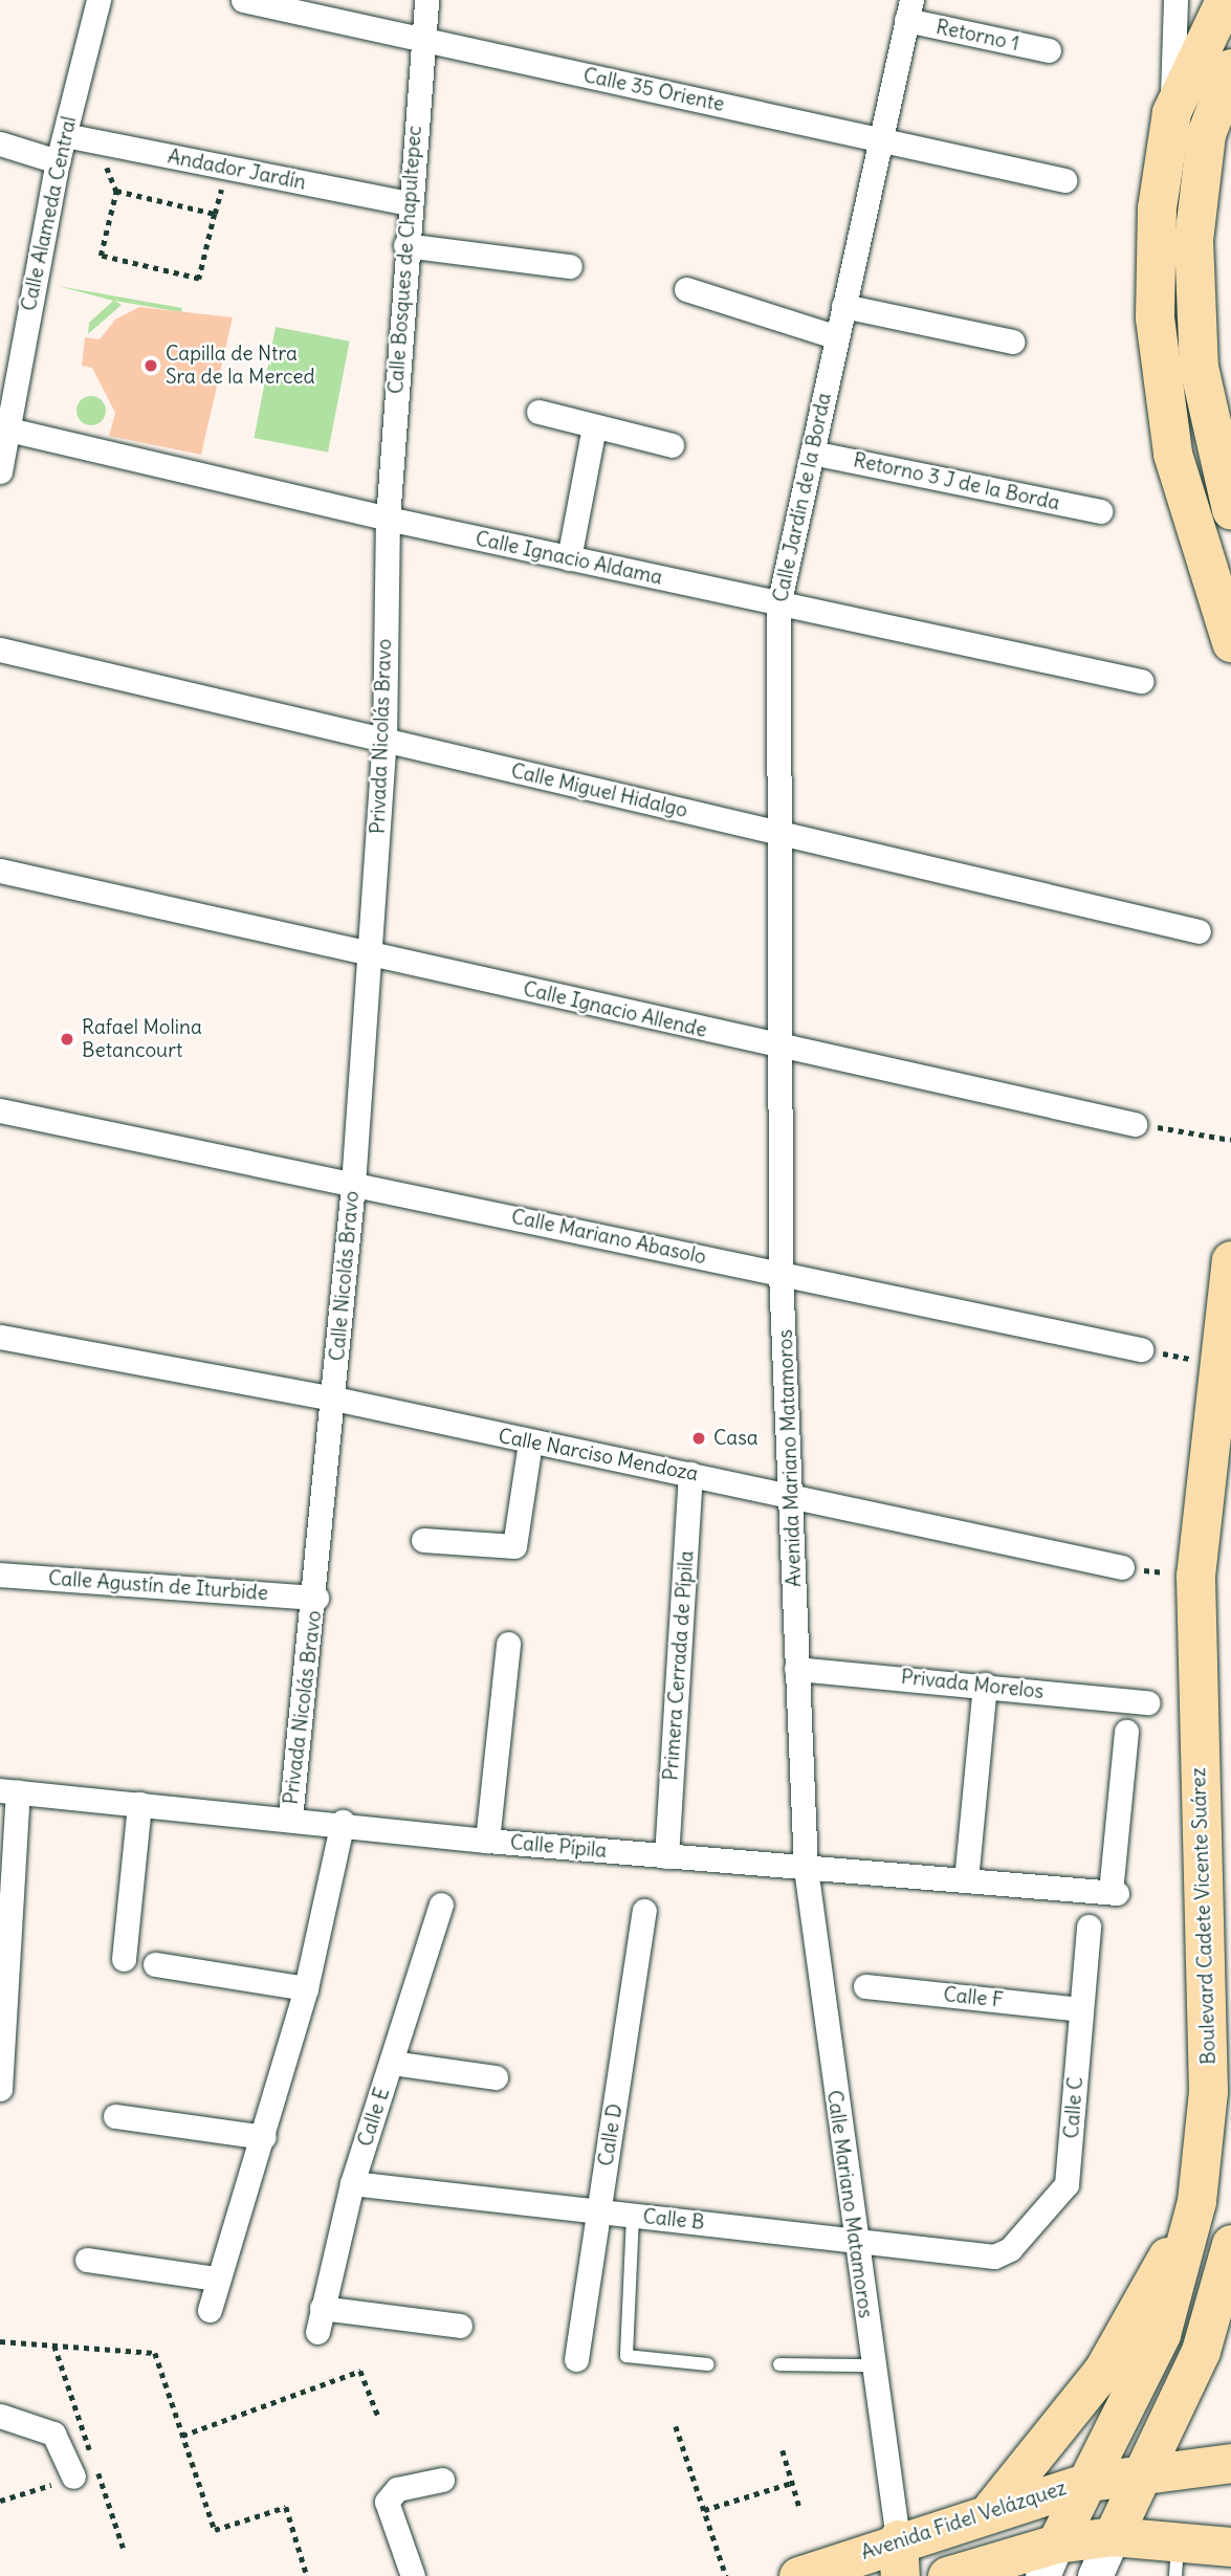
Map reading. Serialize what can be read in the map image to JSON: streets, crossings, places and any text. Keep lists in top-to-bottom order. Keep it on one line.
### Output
{"streets":{"main road":["Boulevard Cadete Vicente Suárez","Avenida Fidel Velázquez"],"street":["Retorno 1","Calle 35 Oriente","Andador Jardín","Calle Alameda Central","Calle Bosques de Chapultepec","Retorno 3 J de la Borda","Calle Jardín de la Borda","Calle Ignacio Aldama","Privada Nicolás Bravo","Calle Miguel Hidalgo","Calle Ignacio Allende","Calle Mariano Abasolo","Calle Nicolás Bravo","Calle Narciso Mendoza","Avenida Mariano Matamoros","Calle Agustín de Iturbide","Primera Cerrada de Pípila","Privada Morelos","Calle Pípila","Calle F","Calle C","Calle E","Calle D","Calle Mariano Matamoros","Calle B"]},"crossings":[["Retorno 1","Calle Jardín de la Borda"],["Calle 35 Oriente","Calle Bosques de Chapultepec"],["Calle 35 Oriente","Calle Jardín de la Borda"],["Andador Jardín","Calle Alameda Central"],["Andador Jardín","Calle Bosques de Chapultepec"],["Calle Alameda Central","Calle Ignacio Aldama"],["Calle Bosques de Chapultepec","Calle Ignacio Aldama"],["Calle Bosques de Chapultepec","Privada Nicolás Bravo"],["Retorno 3 J de la Borda","Calle Jardín de la Borda"],["Calle Jardín de la Borda","Calle Ignacio Aldama"],["Calle Jardín de la Borda","Calle Miguel Hidalgo"],["Calle Jardín de la Borda","Calle Ignacio Allende"],["Calle Jardín de la Borda","Avenida Mariano Matamoros"],["Calle Ignacio Aldama","Privada Nicolás Bravo"],["Privada Nicolás Bravo","Calle Miguel Hidalgo"],["Privada Nicolás Bravo","Calle Ignacio Allende"],["Privada Nicolás Bravo","Calle Nicolás Bravo"],["Privada Nicolás Bravo","Calle Agustín de Iturbide"],["Privada Nicolás Bravo","Calle Pípila"],["Calle Ignacio Allende","Calle Nicolás Bravo"],["Calle Ignacio Allende","Avenida Mariano Matamoros"],["Calle Mariano Abasolo","Calle Nicolás Bravo"],["Calle Mariano Abasolo","Avenida Mariano Matamoros"],["Calle Nicolás Bravo","Calle Narciso Mendoza"],["Calle Nicolás Bravo","Calle Agustín de Iturbide"],["Calle Narciso Mendoza","Avenida Mariano Matamoros"],["Calle Narciso Mendoza","Primera Cerrada de Pípila"],["Avenida Mariano Matamoros","Privada Morelos"],["Avenida Mariano Matamoros","Calle Pípila"],["Avenida Mariano Matamoros","Calle Mariano Matamoros"],["Primera Cerrada de Pípila","Calle Pípila"],["Calle Pípila","Calle Mariano Matamoros"],["Boulevard Cadete Vicente Suárez","Avenida Fidel Velázquez"],["Calle F","Calle C"],["Calle C","Calle B"],["Calle E","Calle B"],["Calle D","Calle B"],["Calle Mariano Matamoros","Calle B"],["Calle Mariano Matamoros","Avenida Fidel Velázquez"]],"places":["Capilla de Ntra Sra de la Merced","Rafael Molina Betancourt","Casa"]}
